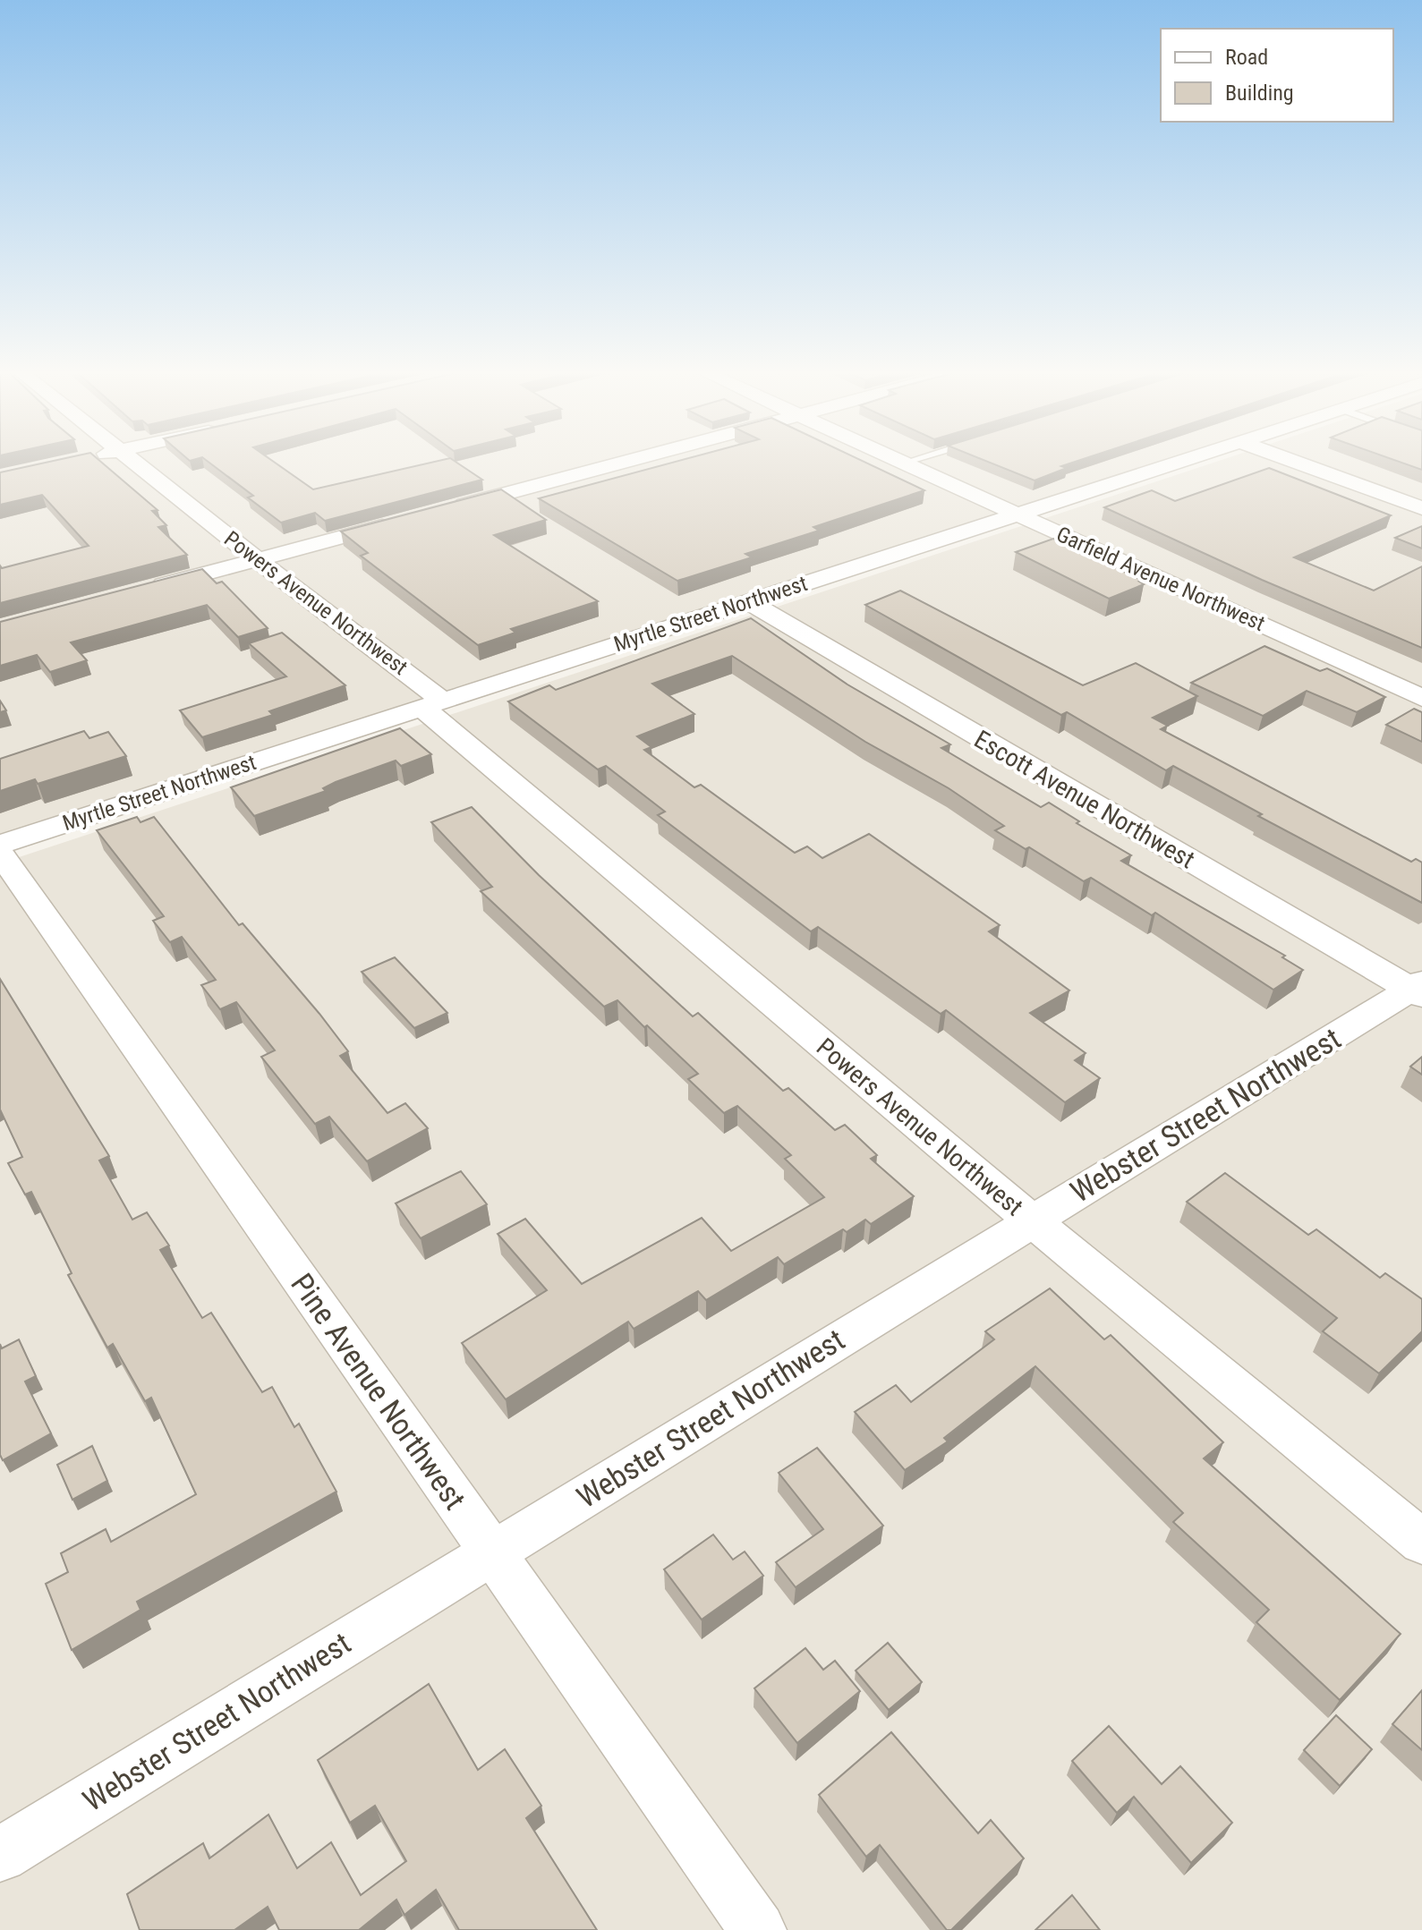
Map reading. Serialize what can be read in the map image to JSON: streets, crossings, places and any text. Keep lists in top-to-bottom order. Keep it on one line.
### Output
{"streets":{"street":["Garfield Avenue Northwest","Powers Avenue Northwest","Myrtle Street Northwest","Escott Avenue Northwest","Webster Street Northwest","Pine Avenue Northwest"]},"crossings":[["Garfield Avenue Northwest","Myrtle Street Northwest"],["Powers Avenue Northwest","Myrtle Street Northwest"],["Powers Avenue Northwest","Webster Street Northwest"],["Myrtle Street Northwest","Escott Avenue Northwest"],["Escott Avenue Northwest","Webster Street Northwest"],["Webster Street Northwest","Pine Avenue Northwest"]],"legend":["Road","Building"]}
